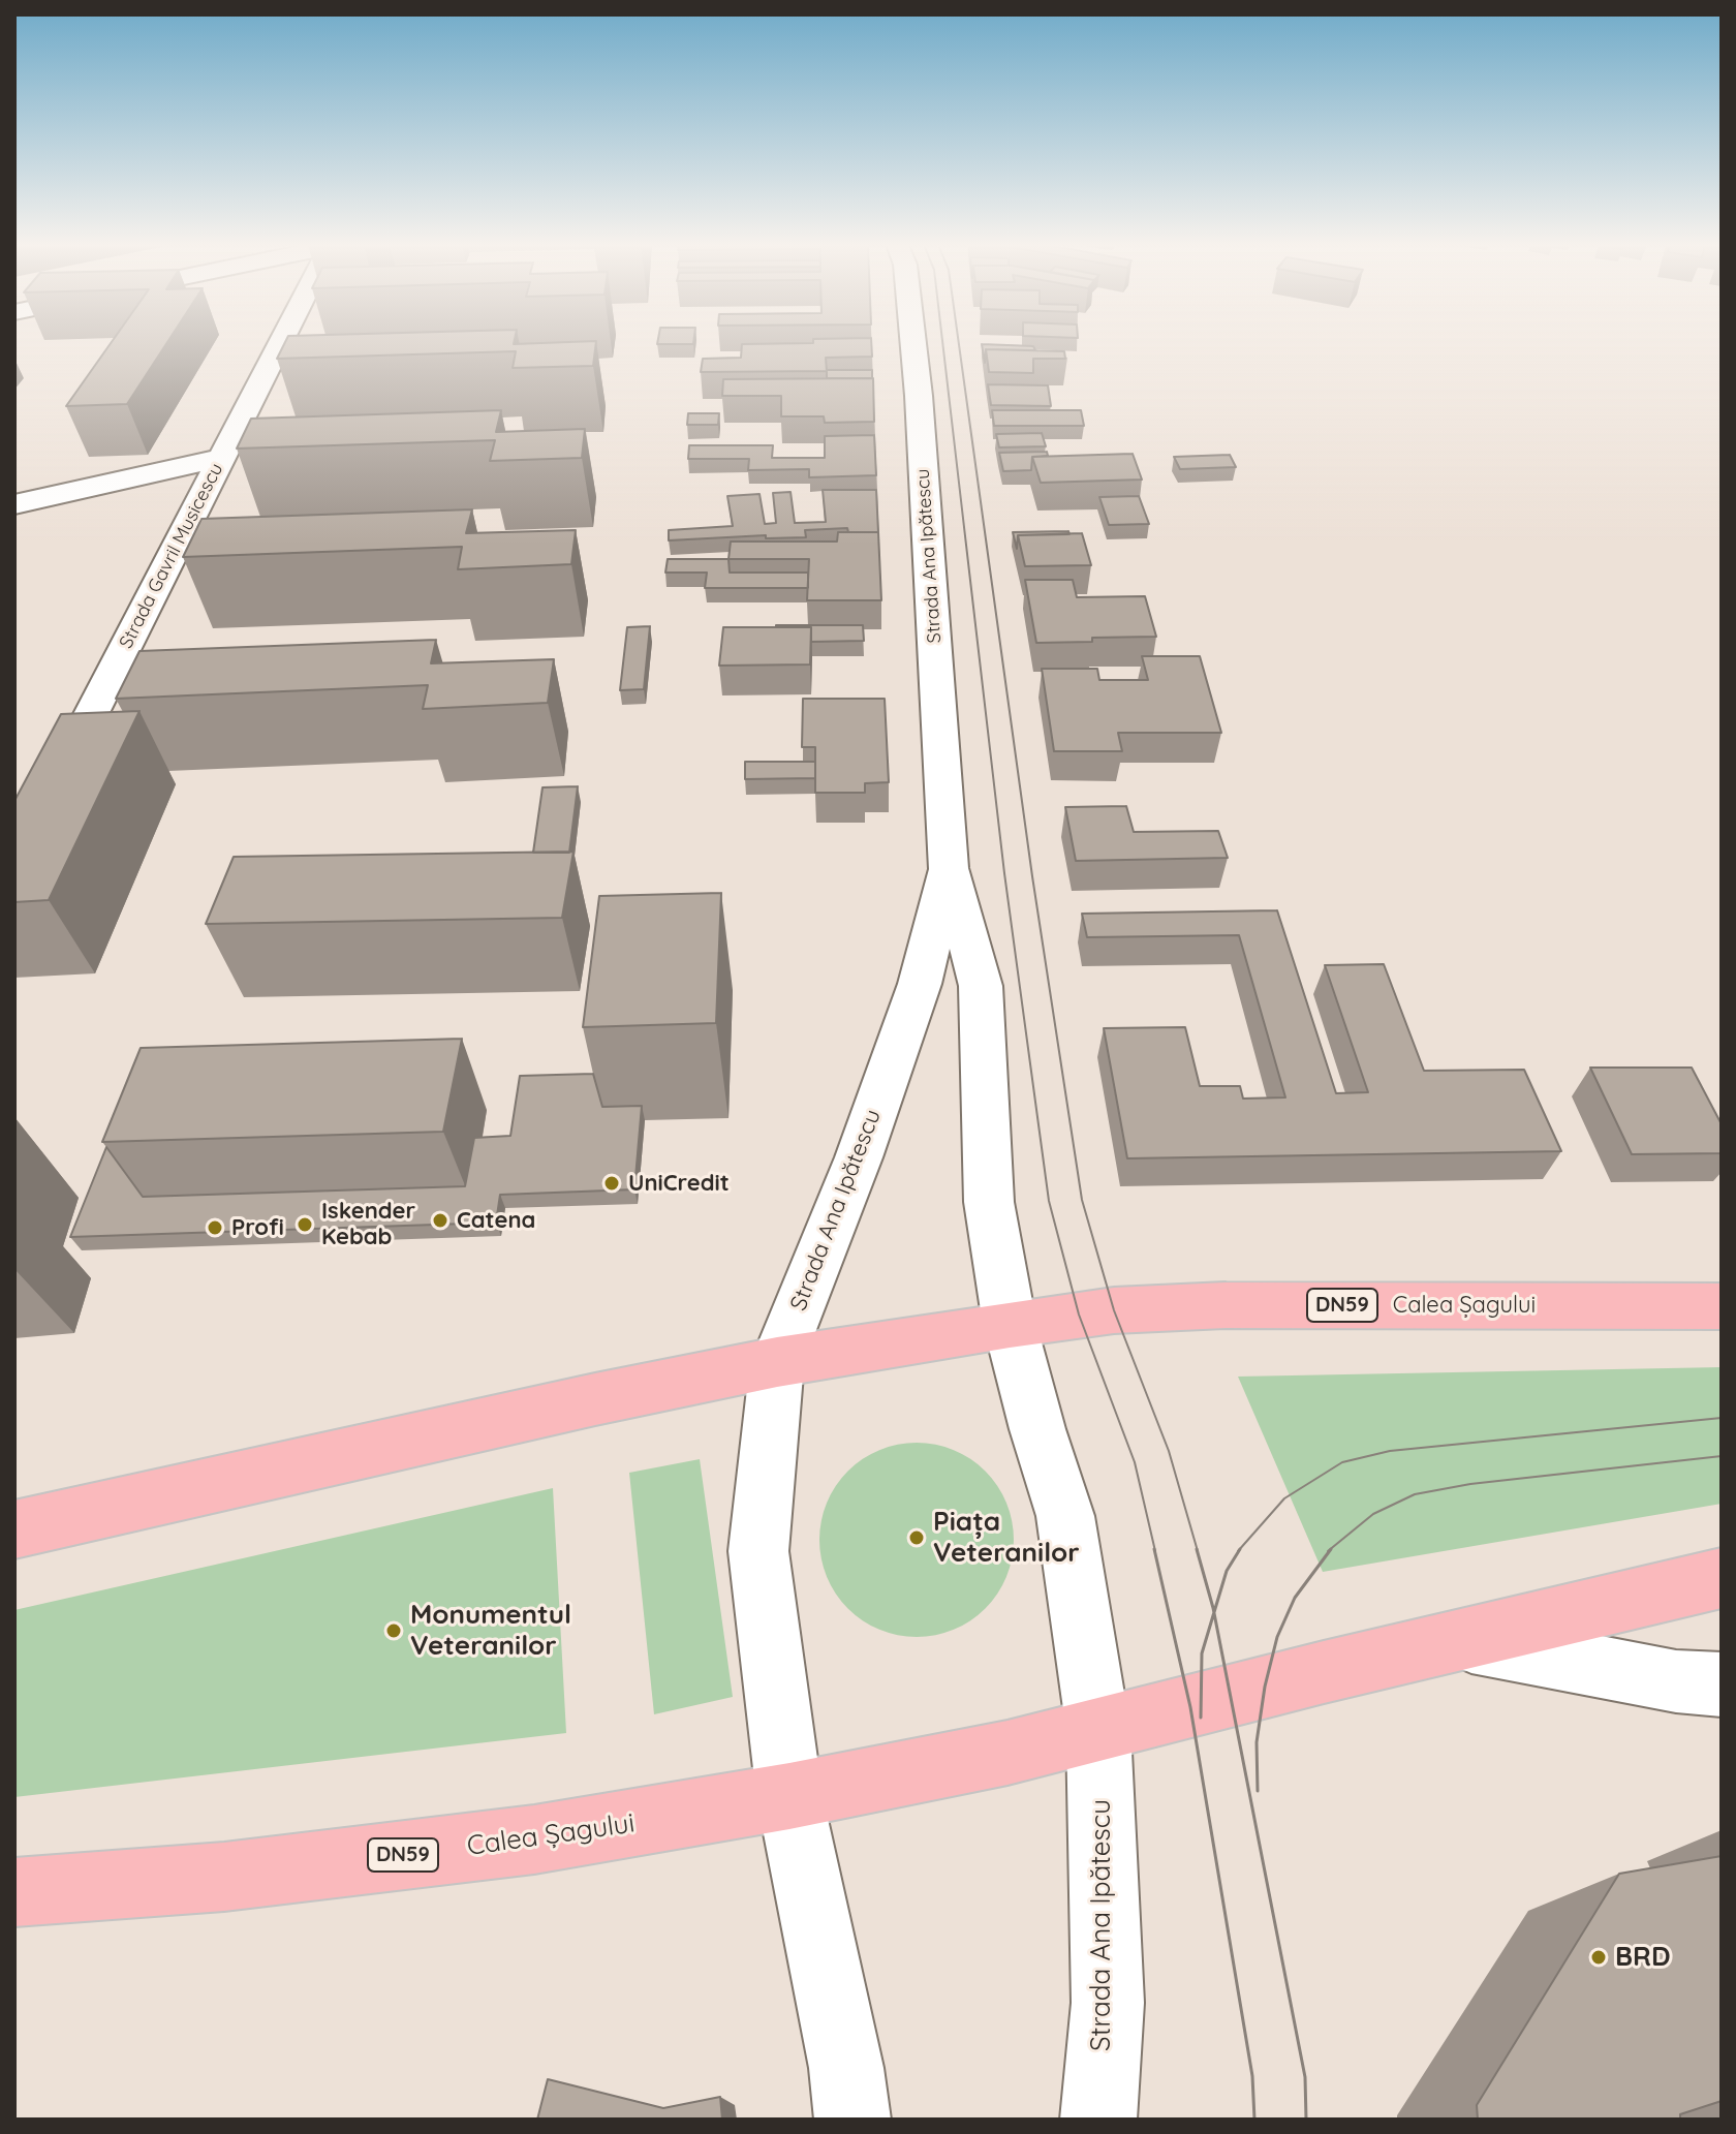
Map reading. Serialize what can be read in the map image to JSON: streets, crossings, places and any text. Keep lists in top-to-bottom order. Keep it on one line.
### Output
{"streets":{"main road":["DN59","Calea Șagului"],"street":["Strada Gavril Musicescu","Strada Ana Ipătescu"]},"crossings":[["Strada Ana Ipătescu","DN59"],["Strada Ana Ipătescu","Calea Șagului"],["DN59","Calea Șagului"]],"places":["UniCredit","Catena","Iskender Kebab","Profi","Piața Veteranilor","Monumentul Veteranilor","BRD"]}
